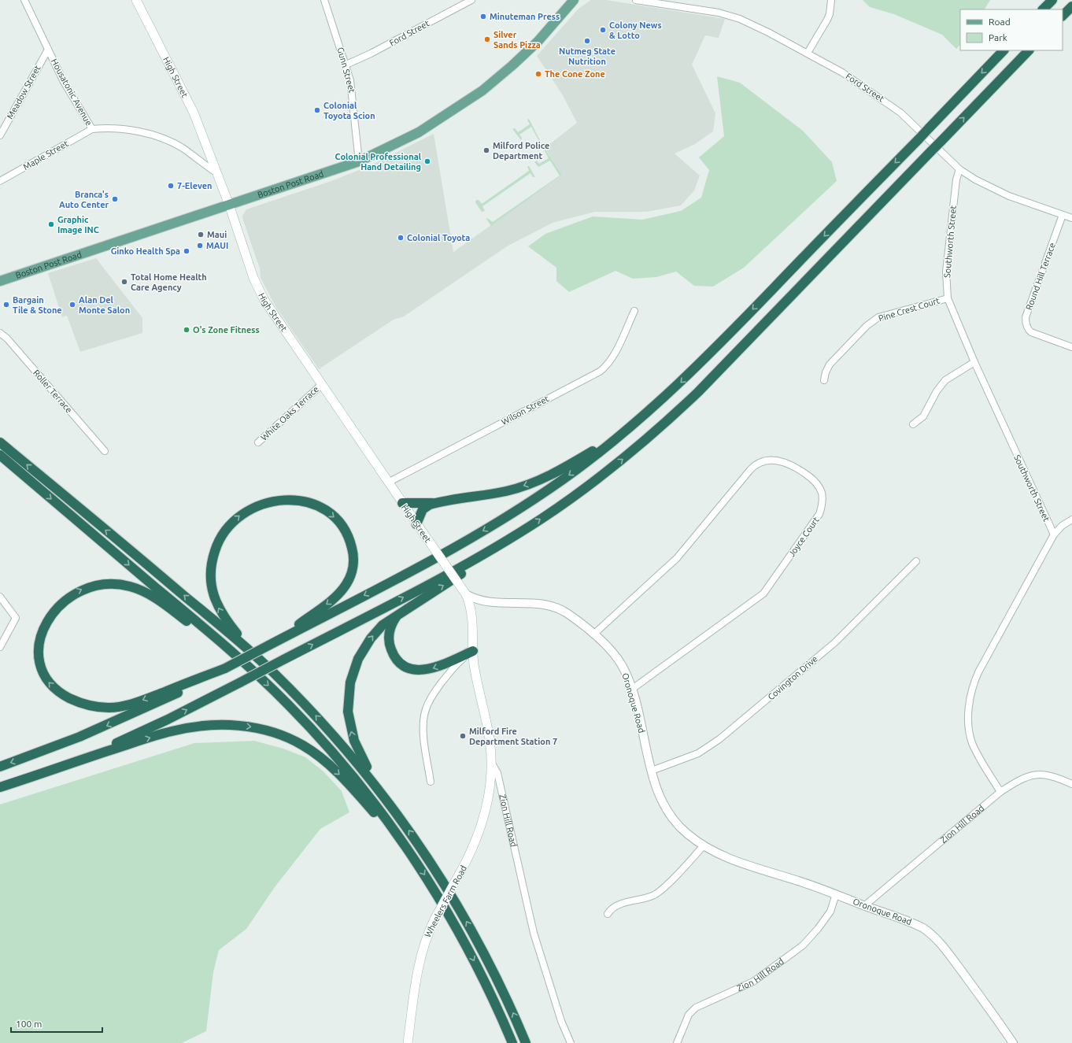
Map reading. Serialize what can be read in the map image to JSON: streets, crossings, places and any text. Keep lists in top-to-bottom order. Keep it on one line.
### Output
{"streets":{"main road":["High Street","Boston Post Road","Zion Hill Road","Wheelers Farm Road"],"street":["Ford Street","Gunn Street","Meadow Street","Housatonic Avenue","Maple Street","Southworth Street","Round Hill Terrace","Pine Crest Court","Roller Terrace","Wilson Street","White Oaks Terrace","Joyce Court","Covington Drive","Oronoque Road"]},"crossings":[["Ford Street","Gunn Street"],["Ford Street","Southworth Street"],["Ford Street","Round Hill Terrace"],["Gunn Street","Boston Post Road"],["High Street","Housatonic Avenue"],["High Street","Boston Post Road"],["High Street","Wilson Street"],["High Street","White Oaks Terrace"],["High Street","Oronoque Road"],["High Street","Zion Hill Road"],["Meadow Street","Housatonic Avenue"],["Housatonic Avenue","Maple Street"],["Southworth Street","Pine Crest Court"],["Joyce Court","Oronoque Road"],["Covington Drive","Oronoque Road"],["Oronoque Road","Zion Hill Road"],["Zion Hill Road","Wheelers Farm Road"]],"places":["Minuteman Press","Colony News & Lotto","Silver Sands Pizza","Nutmeg State Nutrition","The Cone Zone","Colonial Toyota Scion","Milford Police Department","Colonial Professional Hand Detailing","7-Eleven","Branca's Auto Center","Graphic Image INC","Maui","Colonial Toyota","MAUI","Ginko Health Spa","Total Home Health Care Agency","Bargain Tile & Stone","Alan Del Monte Salon","O's Zone Fitness","Milford Fire Department Station 7"],"legend":["Road","Park"],"scale_bar":"100 m"}
